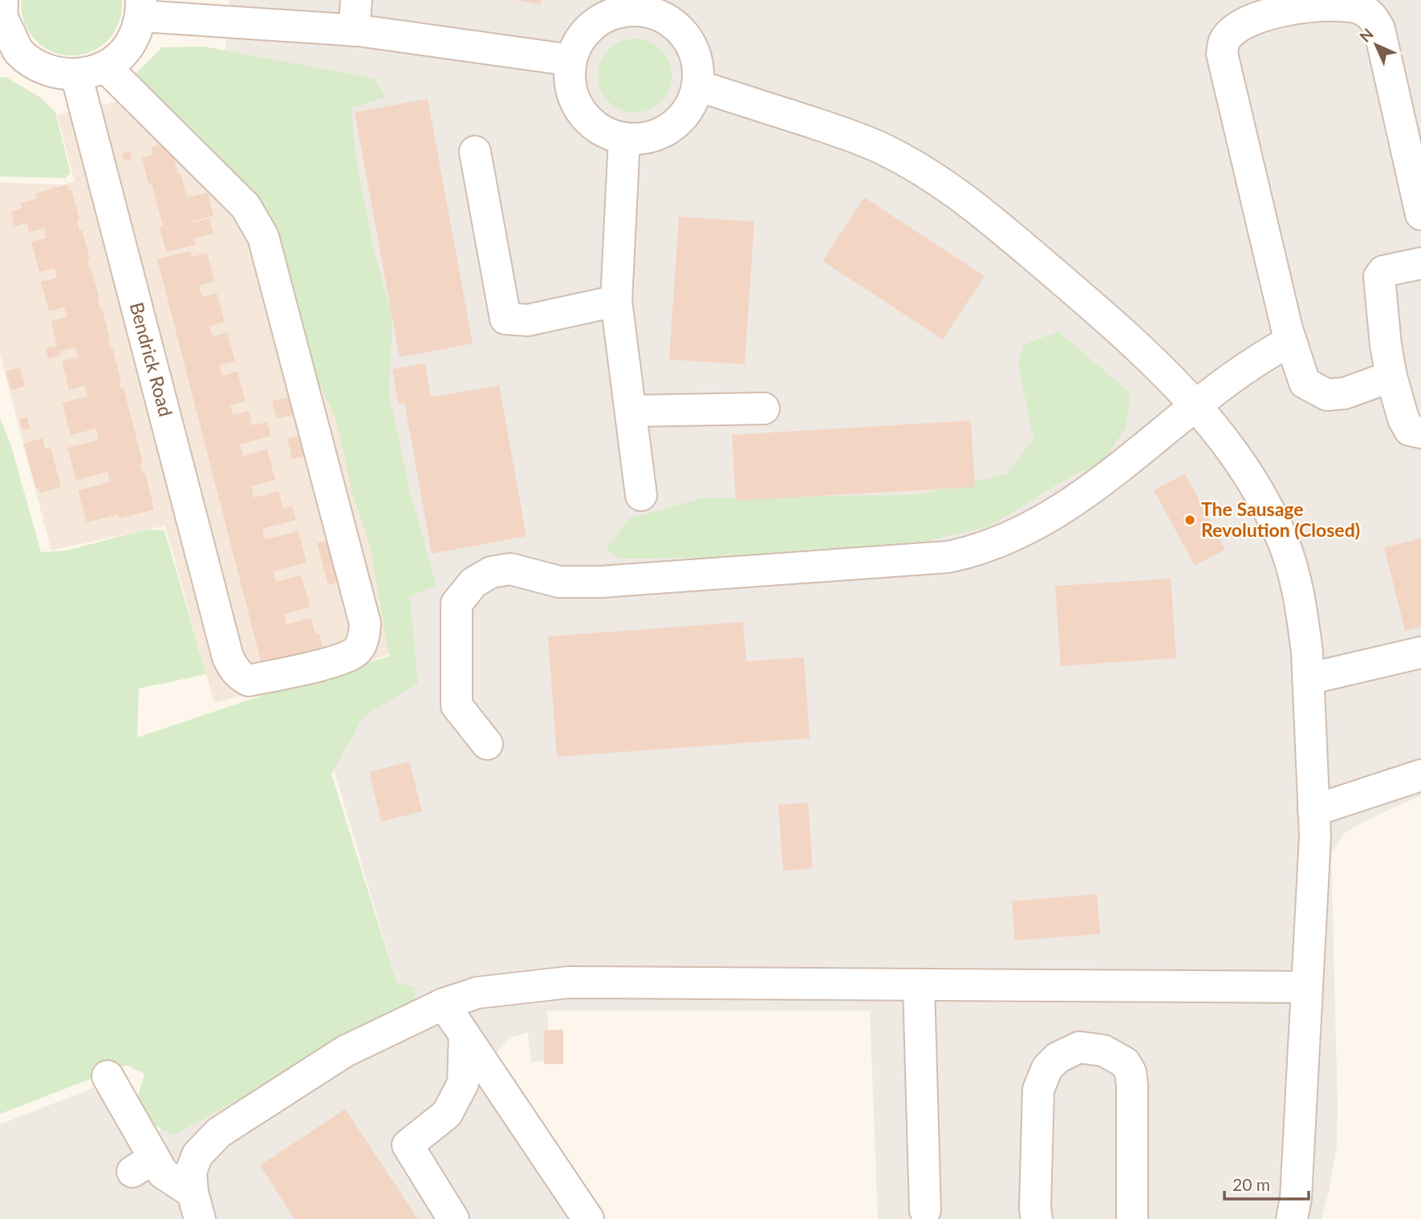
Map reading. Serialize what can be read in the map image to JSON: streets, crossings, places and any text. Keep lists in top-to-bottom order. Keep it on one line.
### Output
{"streets":{"street":["Bendrick Road"]},"places":["The Sausage Revolution (Closed)"],"scale_bar":"20 m","north":"top left"}
